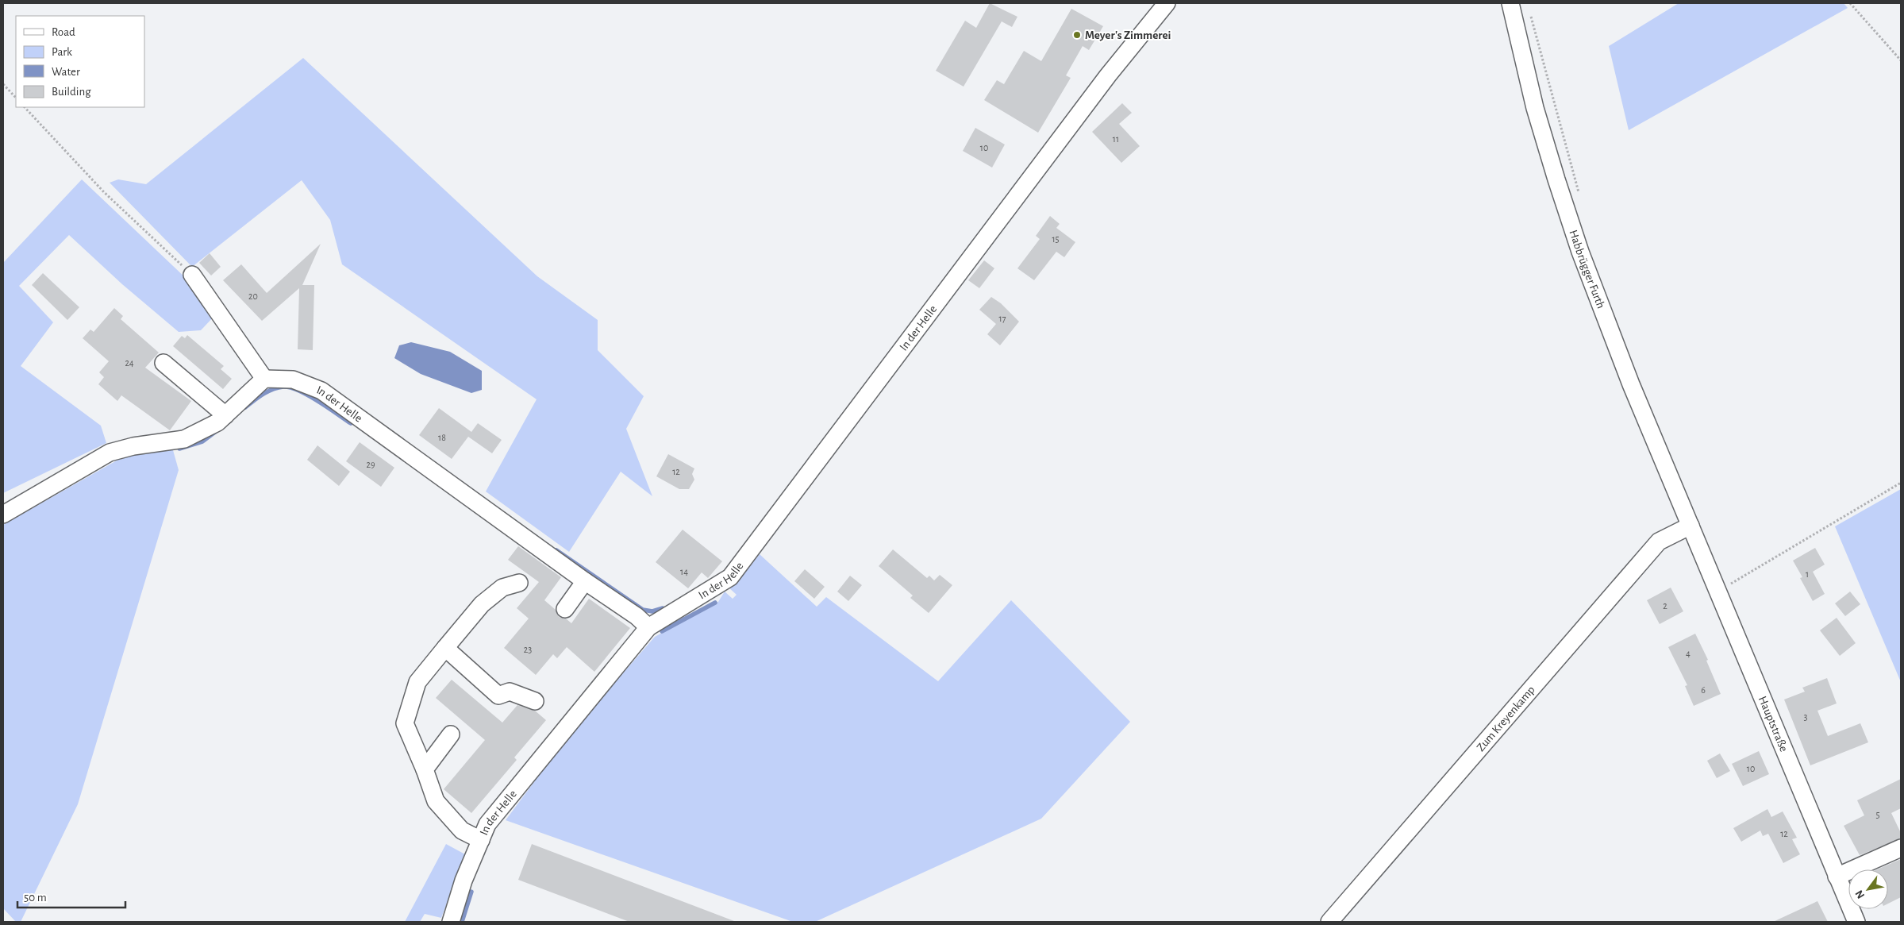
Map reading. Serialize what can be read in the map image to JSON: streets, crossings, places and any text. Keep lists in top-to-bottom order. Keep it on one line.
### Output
{"streets":{"street":["Habbrügger Furth","In der Helle","Zum Kreyenkamp","Hauptstraße"]},"crossings":[["Habbrügger Furth","Zum Kreyenkamp"],["Habbrügger Furth","Hauptstraße"],["Zum Kreyenkamp","Hauptstraße"]],"places":["Meyer's Zimmerei"],"house_numbers":["11","10","15","20","17","24","18","29","12","14","1","2","23","4","6","3","10","5","12"],"legend":["Road","Park","Water","Building"],"scale_bar":"50 m","north":"bottom left"}
